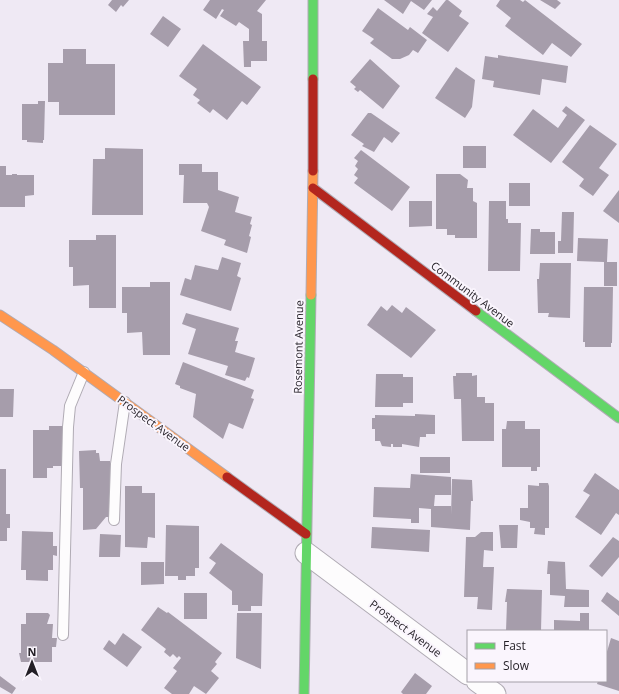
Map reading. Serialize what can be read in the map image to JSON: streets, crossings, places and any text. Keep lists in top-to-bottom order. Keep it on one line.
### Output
{"streets":{"street":["Community Avenue","Rosemont Avenue","Prospect Avenue"]},"crossings":[["Community Avenue","Rosemont Avenue"],["Rosemont Avenue","Prospect Avenue"]],"legend":["Fast","Slow"],"north":"top"}
